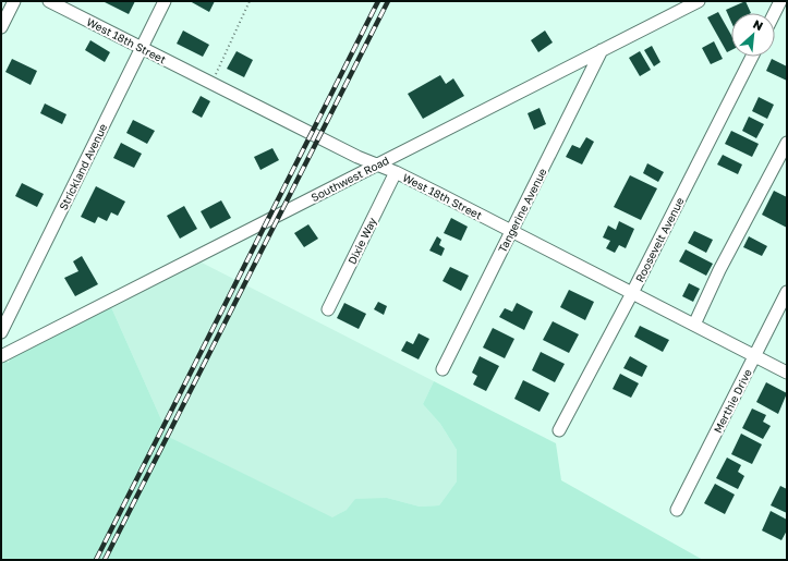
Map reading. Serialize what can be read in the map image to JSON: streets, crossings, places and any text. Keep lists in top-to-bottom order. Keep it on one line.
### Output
{"streets":{"street":["West 18th Street","Strickland Avenue","Southwest Road","Tangerine Avenue","Roosevelt Avenue","Dixie Way","Merthie Drive"]},"crossings":[["West 18th Street","Strickland Avenue"],["West 18th Street","Southwest Road"],["West 18th Street","Tangerine Avenue"],["West 18th Street","Roosevelt Avenue"],["West 18th Street","Dixie Way"],["West 18th Street","Merthie Drive"],["Southwest Road","Tangerine Avenue"]],"north":"top right"}
